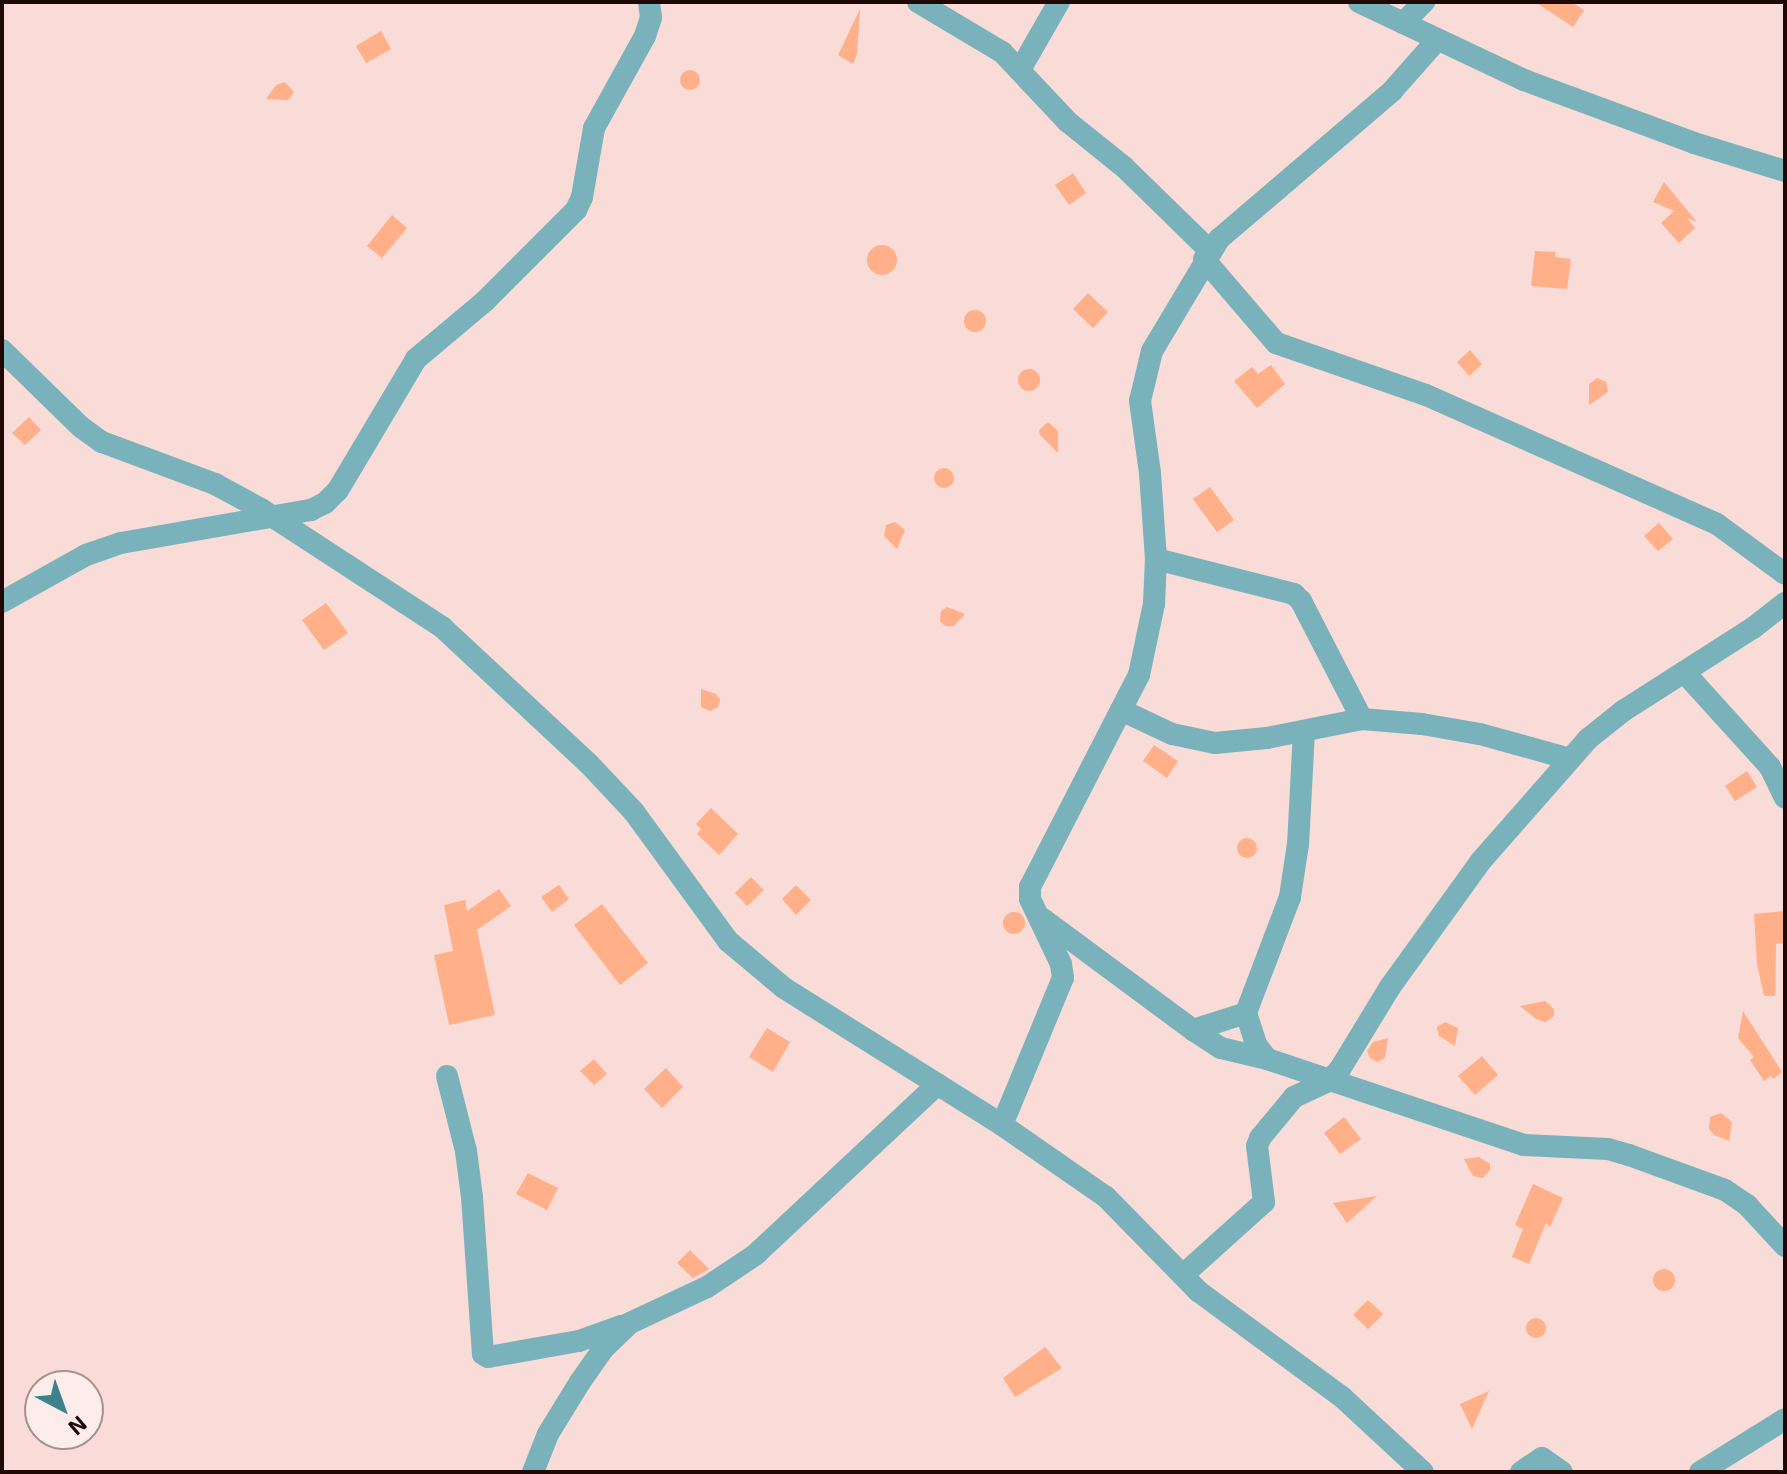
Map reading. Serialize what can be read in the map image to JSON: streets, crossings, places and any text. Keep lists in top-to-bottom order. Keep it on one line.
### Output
{"north":"bottom right"}
